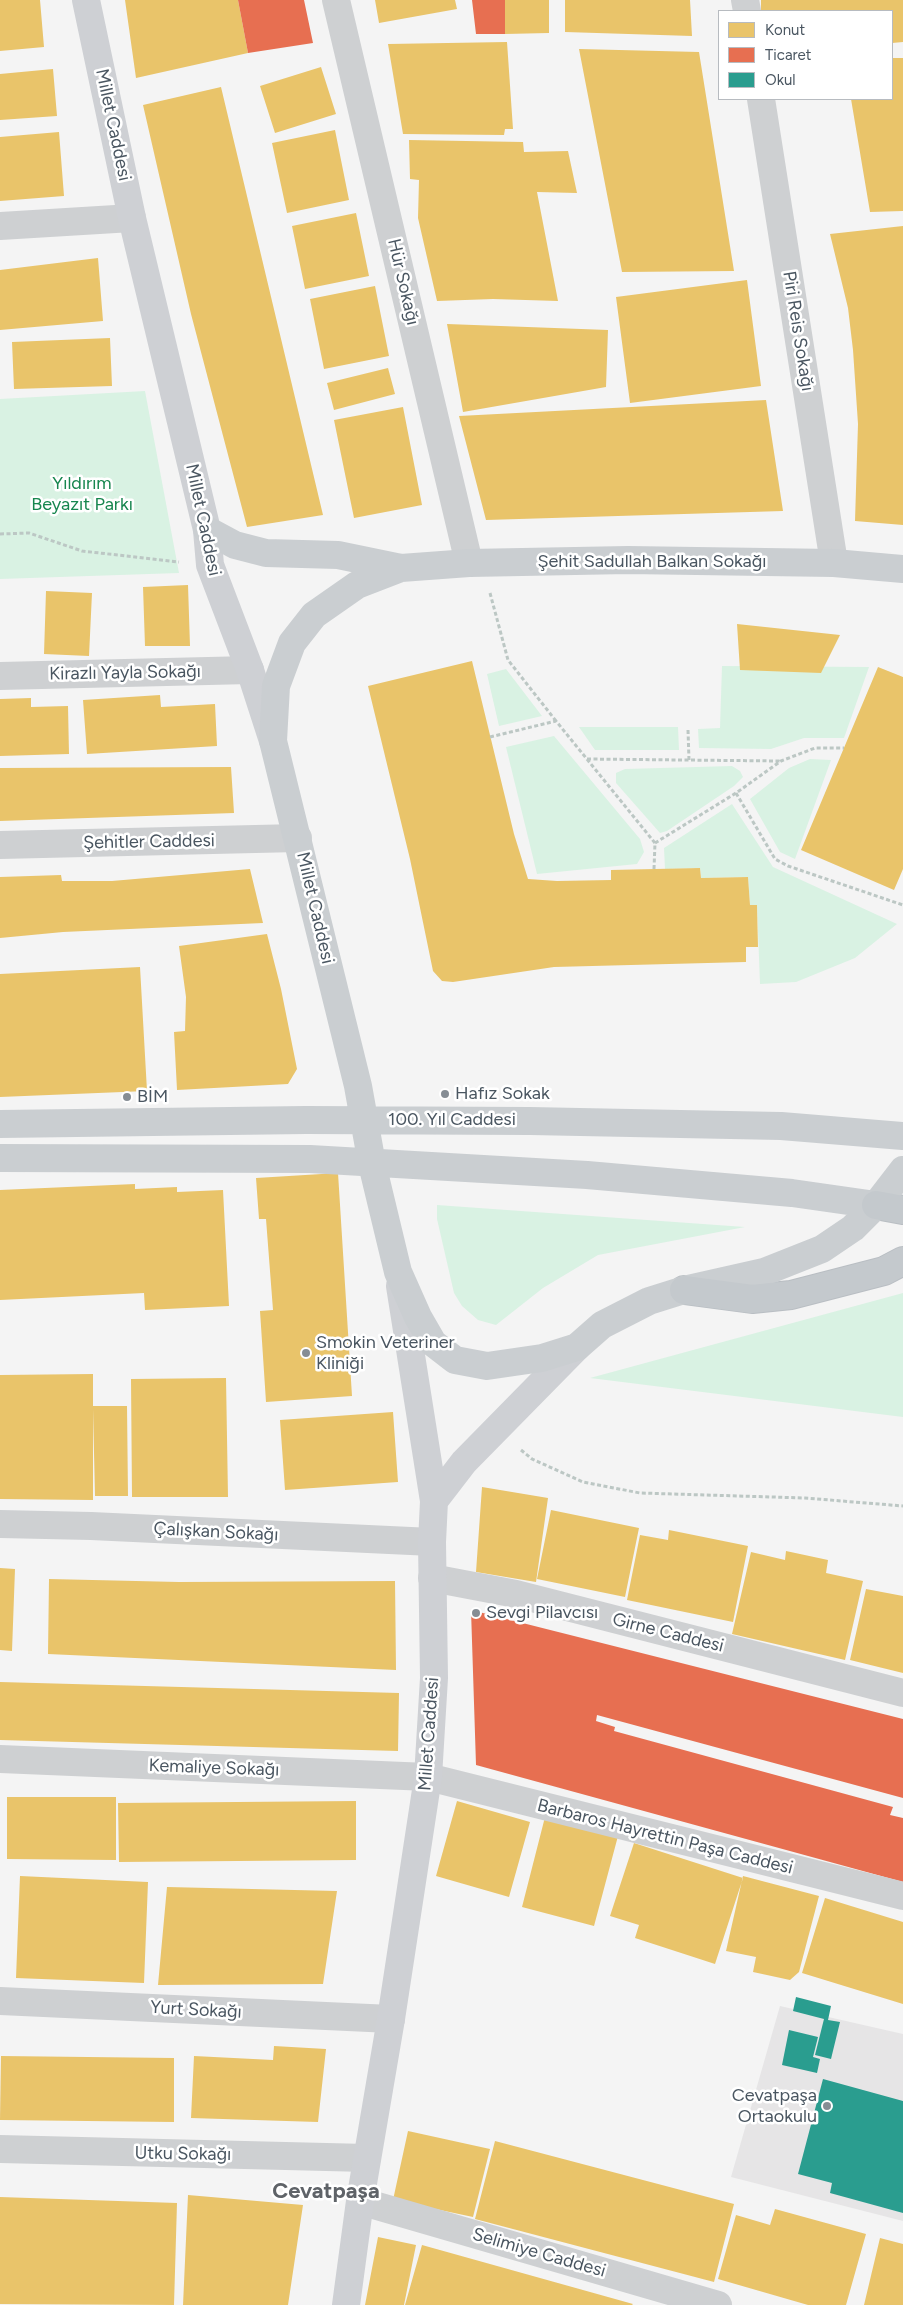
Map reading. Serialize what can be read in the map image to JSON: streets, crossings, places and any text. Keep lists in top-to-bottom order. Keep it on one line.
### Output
{"streets":{"main road":["Millet Caddesi","Şehit Sadullah Balkan Sokağı","100. Yıl Caddesi"],"street":["Hür Sokağı","Piri Reis Sokağı","Kirazlı Yayla Sokağı","Şehitler Caddesi","Çalışkan Sokağı","Girne Caddesi","Kemaliye Sokağı","Barbaros Hayrettin Paşa Caddesi","Yurt Sokağı","Utku Sokağı","Selimiye Caddesi"]},"crossings":[["Millet Caddesi","Şehit Sadullah Balkan Sokağı"],["Millet Caddesi","Kirazlı Yayla Sokağı"],["Millet Caddesi","Şehitler Caddesi"],["Millet Caddesi","100. Yıl Caddesi"],["Millet Caddesi","Çalışkan Sokağı"],["Millet Caddesi","Girne Caddesi"],["Millet Caddesi","Kemaliye Sokağı"],["Millet Caddesi","Barbaros Hayrettin Paşa Caddesi"],["Millet Caddesi","Yurt Sokağı"],["Millet Caddesi","Utku Sokağı"],["Millet Caddesi","Selimiye Caddesi"],["Hür Sokağı","Şehit Sadullah Balkan Sokağı"],["Piri Reis Sokağı","Şehit Sadullah Balkan Sokağı"],["Kemaliye Sokağı","Barbaros Hayrettin Paşa Caddesi"]],"districts":["Cevatpaşa"],"parks":["Yıldırım Beyazıt Parkı"],"places":["Hafız Sokak","BİM","Smokin Veteriner Kliniği","Sevgi Pilavcısı","Cevatpaşa Ortaokulu"],"legend":["Konut","Ticaret","Okul"]}
